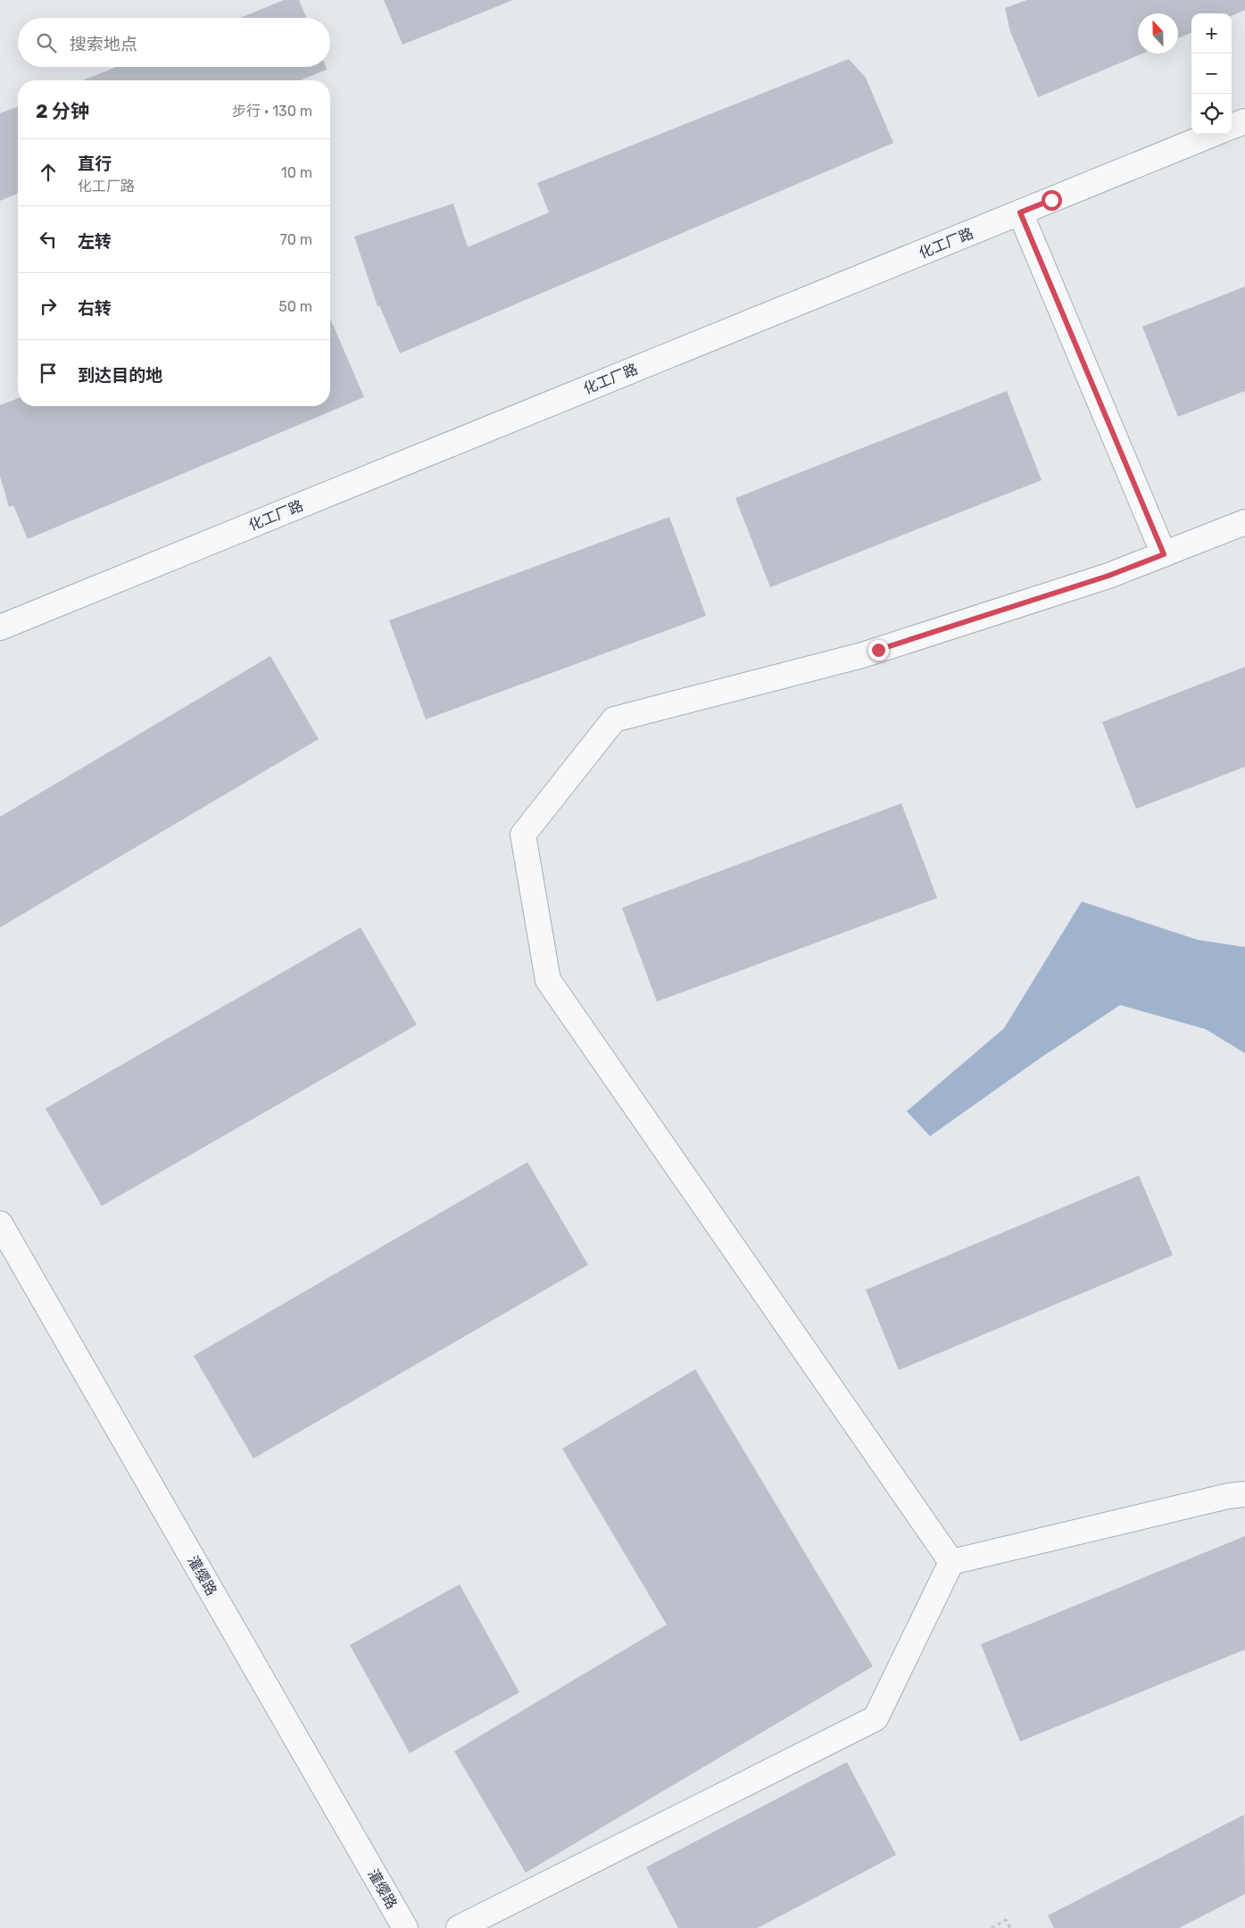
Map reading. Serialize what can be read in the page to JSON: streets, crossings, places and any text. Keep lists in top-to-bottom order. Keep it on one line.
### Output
{"streets":{"street":["化工厂路","灌缨路"]},"north":"top","page":{"map_buttons":["+","−"],"search":"搜索地点","heading":["2 分钟","步行 · 130 m"],"list":[["直行","化工厂路","10 m"],["左转","70 m"],["右转","50 m"],"到达目的地"]}}
